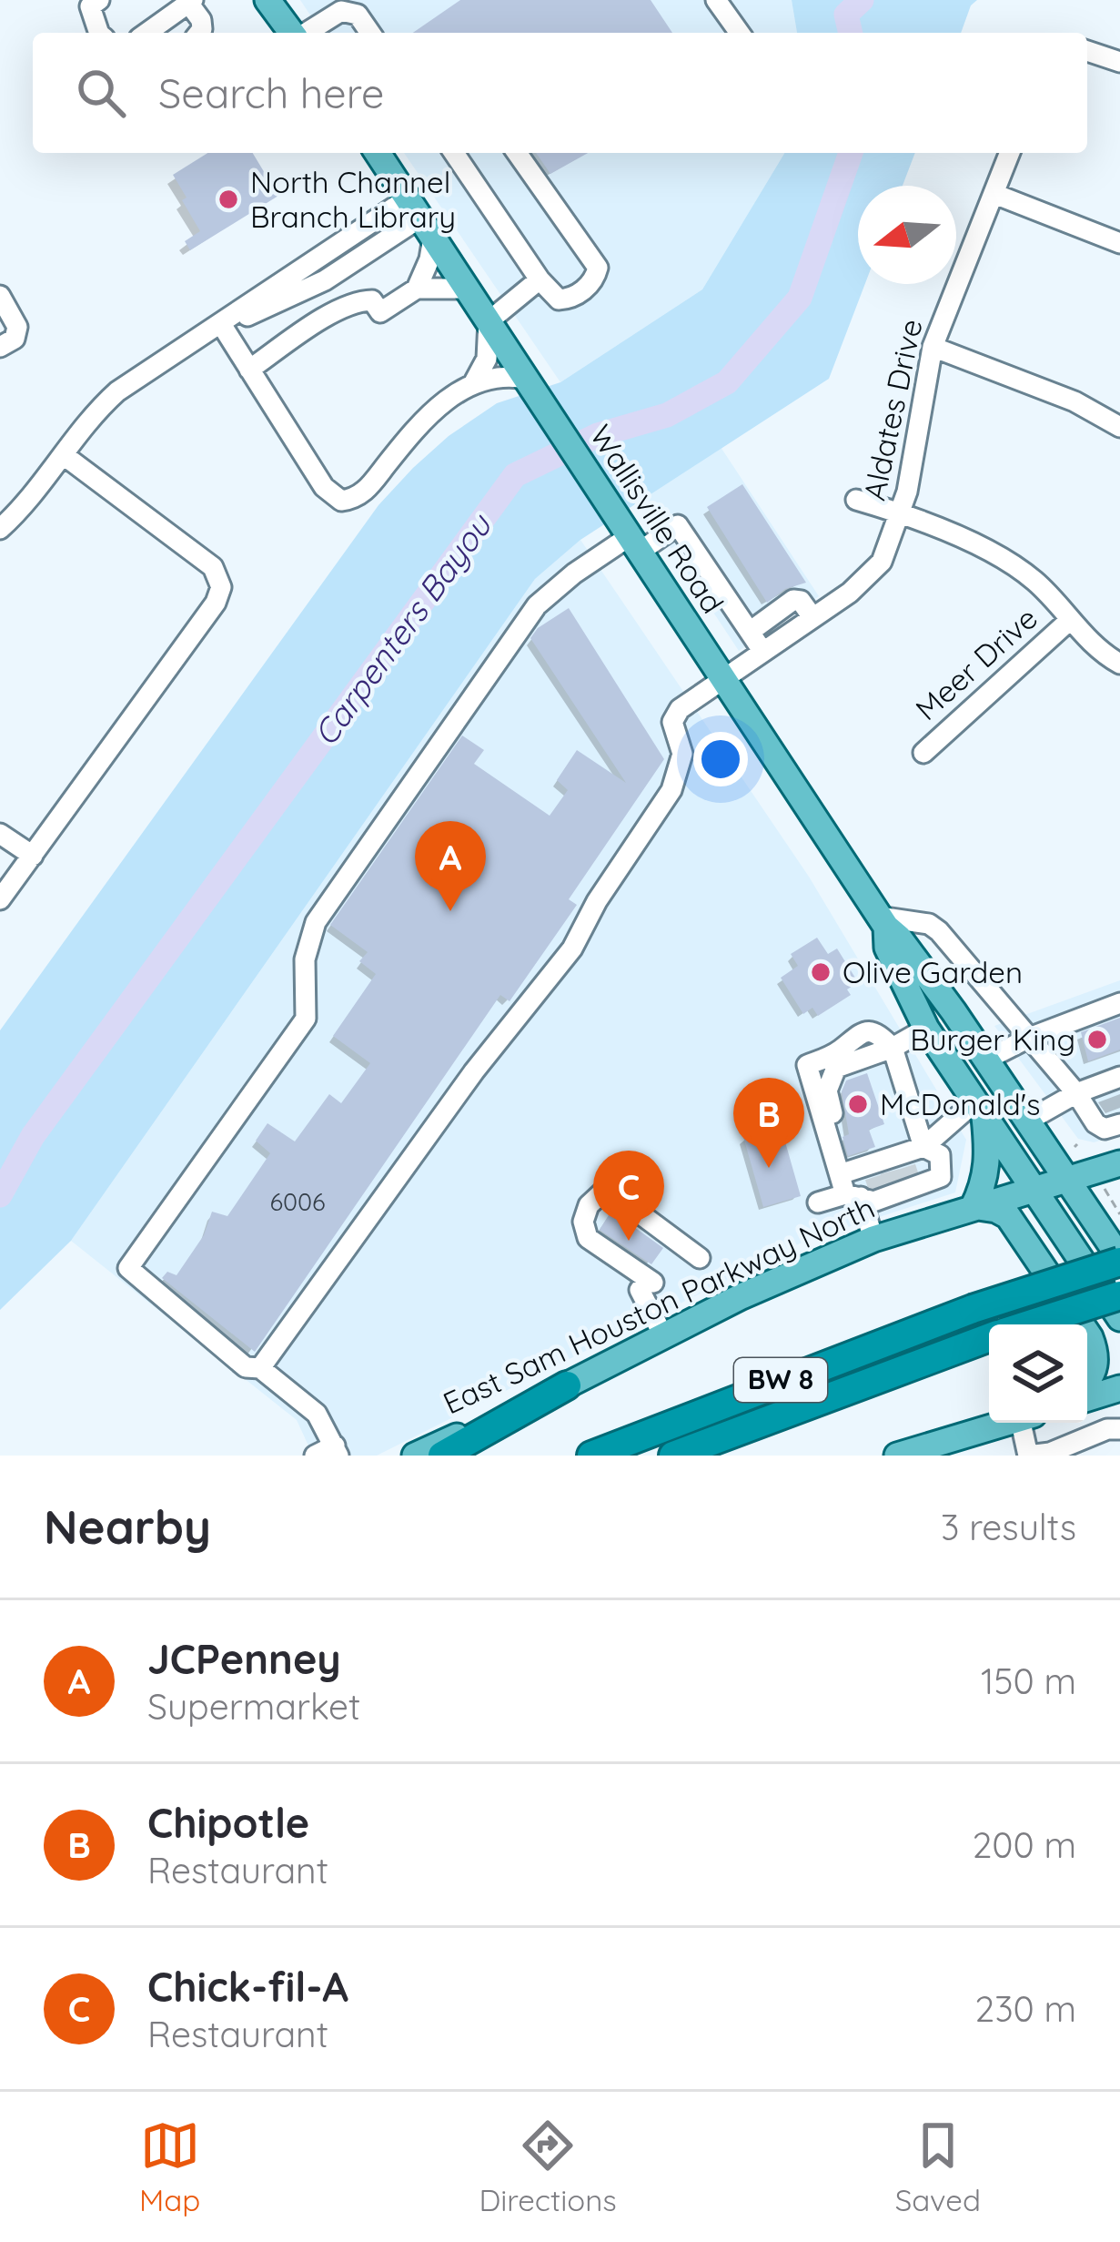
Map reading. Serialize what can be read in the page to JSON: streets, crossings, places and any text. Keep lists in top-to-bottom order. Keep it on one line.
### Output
{"streets":{"highway":["BW 8"],"main road":["Wallisville Road","East Sam Houston Parkway North"],"street":["Aldates Drive","Meer Drive"]},"crossings":[["Aldates Drive","Wallisville Road"],["Wallisville Road","East Sam Houston Parkway North"],["Wallisville Road","BW 8"]],"water":["Carpenters Bayou"],"places":["North Channel Branch Library","Olive Garden","Burger King","McDonald's"],"house_numbers":["6006"],"north":"left","page":{"search":"Search here","pins":["A","B","C"],"heading":["Nearby","3 results"],"list":[{"mark":"A","name":"JCPenney","note":"Supermarket","value":"150 m"},{"mark":"B","name":"Chipotle","note":"Restaurant","value":"200 m"},{"mark":"C","name":"Chick-fil-A","note":"Restaurant","value":"230 m"}],"nav":["Map","Directions","Saved"]}}
